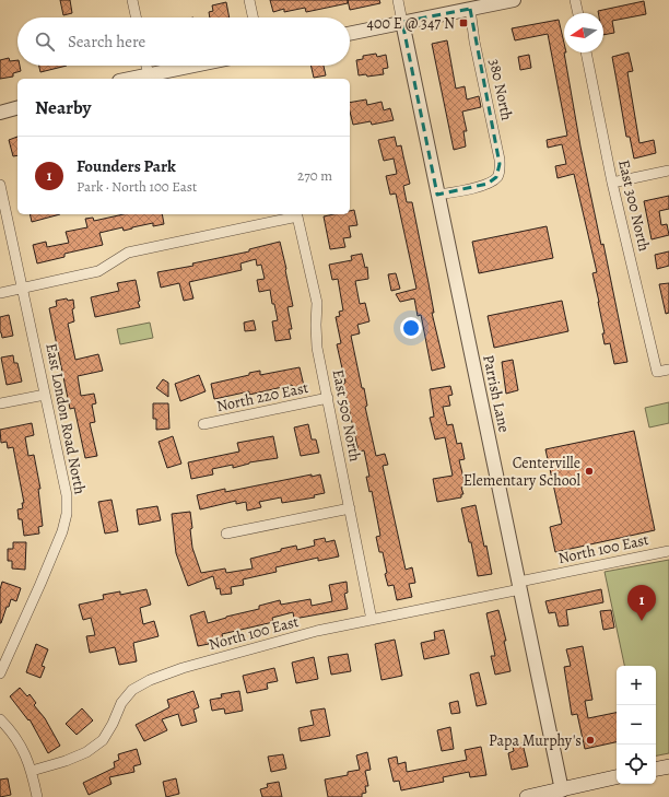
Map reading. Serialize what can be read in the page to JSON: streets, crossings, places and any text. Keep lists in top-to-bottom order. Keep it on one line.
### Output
{"streets":{"street":["380 North","East 300 North","Parrish Lane","North 220 East","East 500 North","East London Road North","North 100 East"]},"crossings":[["380 North","Parrish Lane"],["Parrish Lane","North 100 East"],["North 220 East","East 500 North"],["East 500 North","East London Road North"],["East 500 North","North 100 East"]],"places":{"transit":["400 E @ 347 N"],"other":["Centerville Elementary School","Papa Murphy's"]},"north":"left","page":{"search":"Search here","heading":"Nearby","list":[{"mark":"1","name":"Founders Park","note":"Park · North 100 East","value":"270 m"}],"pins":"1","map_buttons":["+","−"]}}
